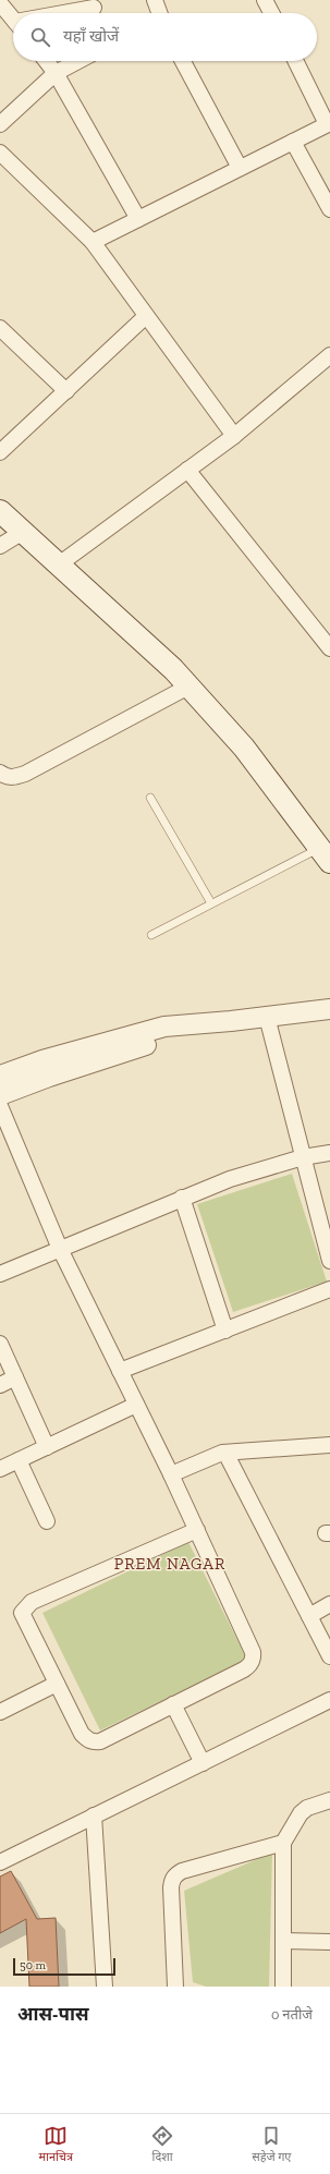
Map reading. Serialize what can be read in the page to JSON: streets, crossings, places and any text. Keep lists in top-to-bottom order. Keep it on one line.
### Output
{"districts":["PREM NAGAR"],"scale_bar":"50 m","page":{"search":"यहाँ खोजें","scale":"50 m","heading":["आस-पास","0 नतीजे"],"nav":["मानचित्र","दिशा","सहेजे गए"]}}
